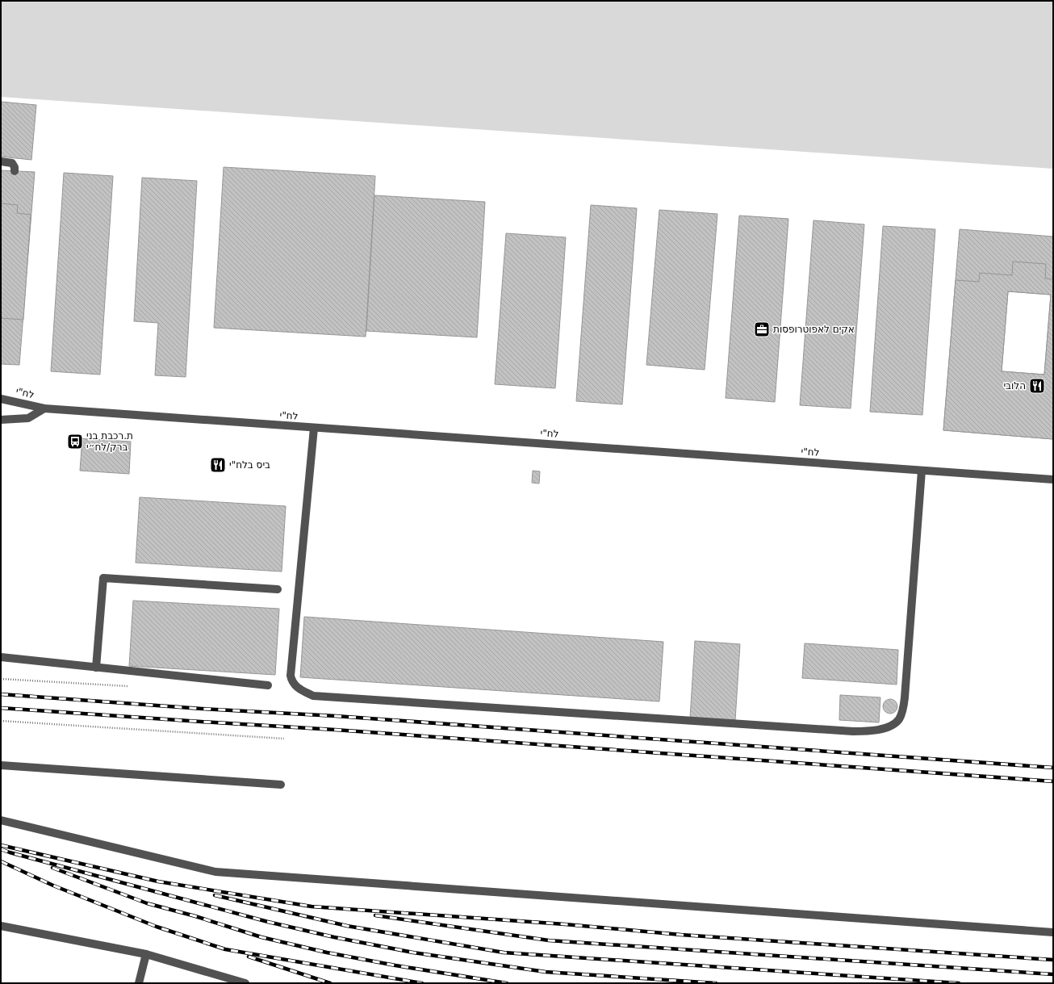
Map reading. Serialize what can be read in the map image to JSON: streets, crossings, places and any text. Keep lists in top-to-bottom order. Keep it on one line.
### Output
{"streets":{"street":["לח\"י"]},"places":{"office":["אקים לאפוטרופסות"],"restaurant":["הלובי","ביס בלח\"י"],"bus stop":["ת.רכבת בני ברק/לח״י"]}}
